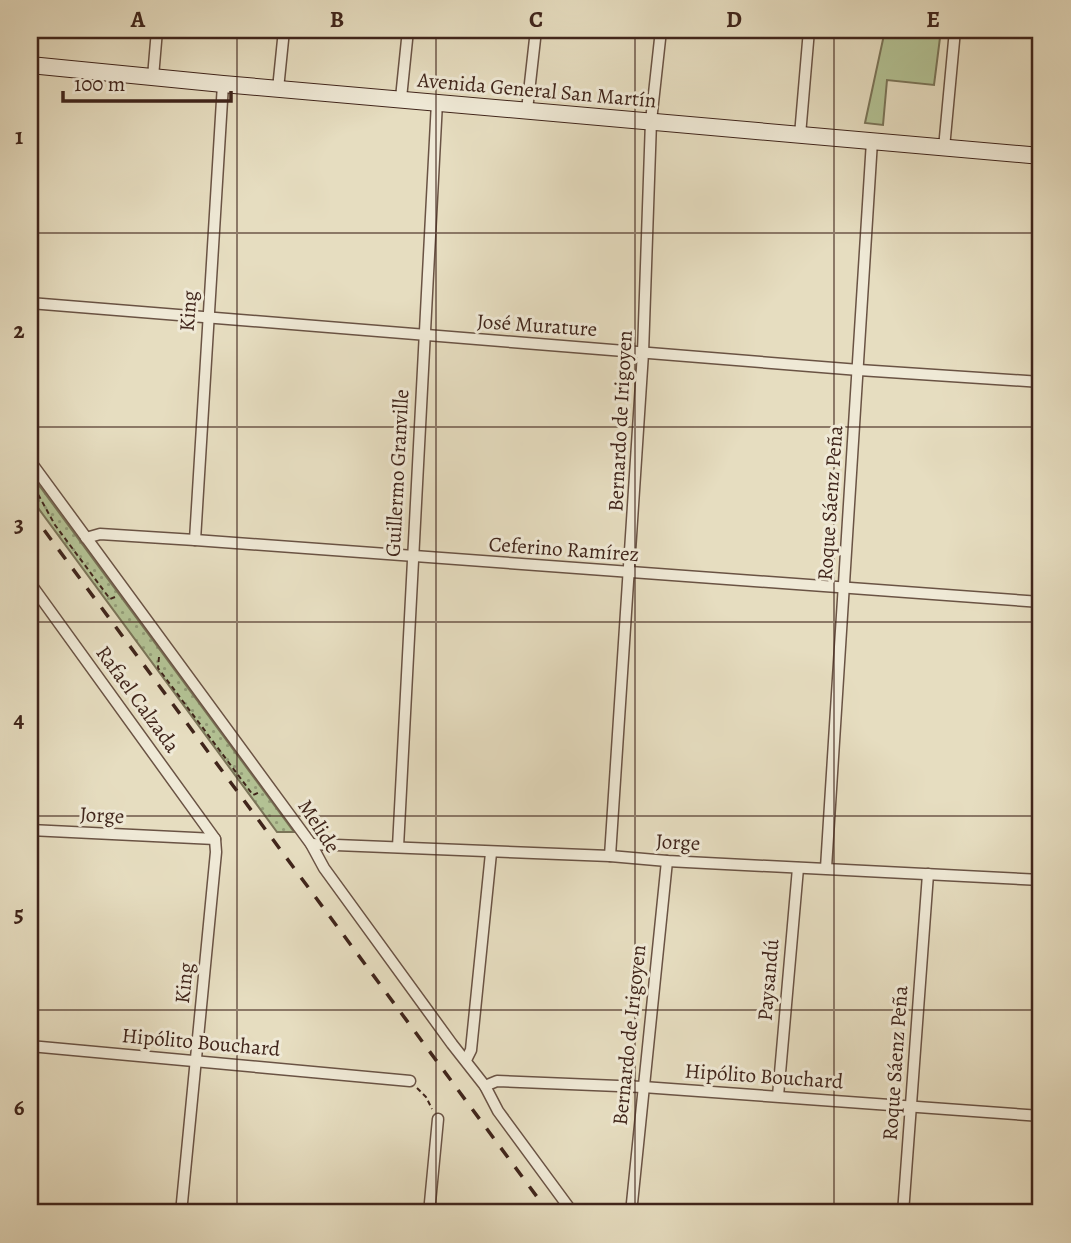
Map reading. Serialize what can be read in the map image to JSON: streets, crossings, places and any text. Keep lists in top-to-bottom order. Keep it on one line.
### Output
{"streets":{"main road":["Avenida General San Martín"],"street":["King","José Murature","Bernardo de Irigoyen","Guillermo Granville","Roque Sáenz Peña","Ceferino Ramírez","Rafael Calzada","Jorge","Melide","Paysandú","Hipólito Bouchard"]},"crossings":[["Avenida General San Martín","King"],["Avenida General San Martín","Bernardo de Irigoyen"],["Avenida General San Martín","Guillermo Granville"],["Avenida General San Martín","Roque Sáenz Peña"],["King","José Murature"],["King","Ceferino Ramírez"],["King","Rafael Calzada"],["King","Jorge"],["King","Hipólito Bouchard"],["José Murature","Bernardo de Irigoyen"],["José Murature","Guillermo Granville"],["José Murature","Roque Sáenz Peña"],["Bernardo de Irigoyen","Ceferino Ramírez"],["Bernardo de Irigoyen","Jorge"],["Bernardo de Irigoyen","Hipólito Bouchard"],["Guillermo Granville","Ceferino Ramírez"],["Guillermo Granville","Jorge"],["Roque Sáenz Peña","Ceferino Ramírez"],["Roque Sáenz Peña","Jorge"],["Roque Sáenz Peña","Hipólito Bouchard"],["Ceferino Ramírez","Melide"],["Rafael Calzada","Jorge"],["Jorge","Melide"],["Jorge","Paysandú"],["Melide","Hipólito Bouchard"],["Paysandú","Hipólito Bouchard"]],"scale_bar":"100 m","grid":{"columns":["A","B","C","D","E"],"rows":["1","2","3","4","5","6"]}}
